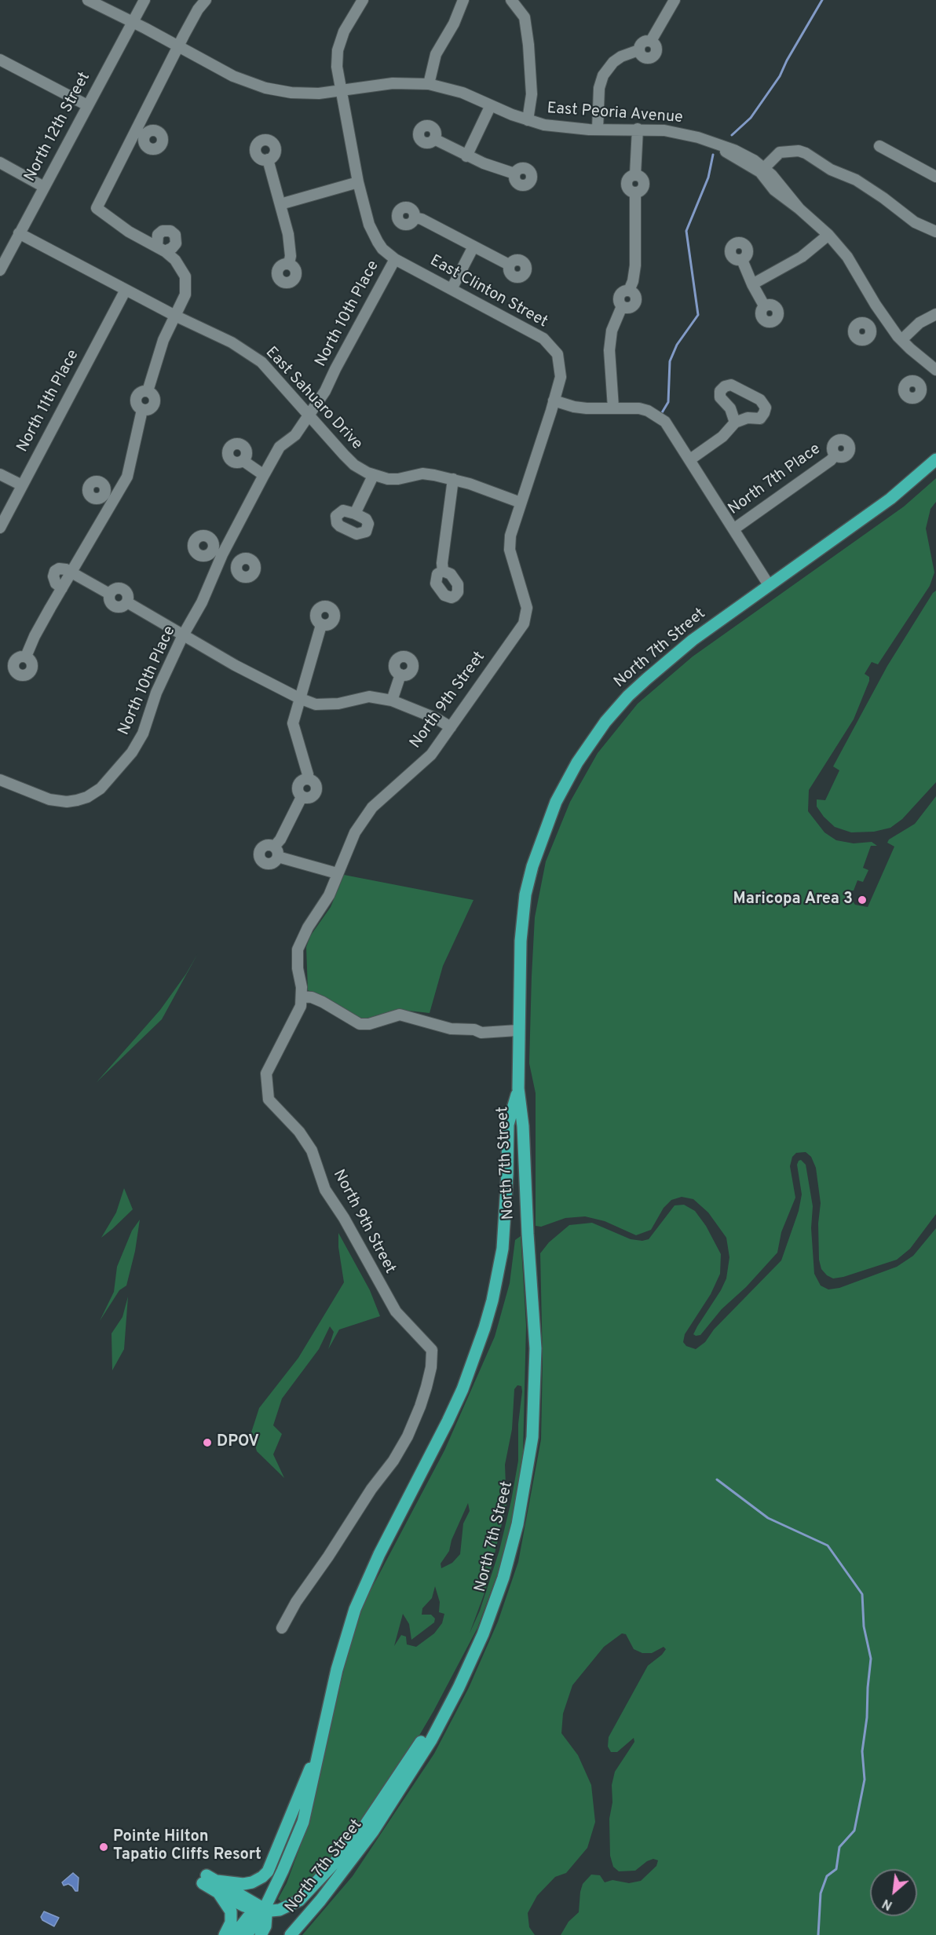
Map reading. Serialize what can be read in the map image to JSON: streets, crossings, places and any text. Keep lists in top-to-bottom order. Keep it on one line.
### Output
{"streets":{"main road":["North 7th Street"],"street":["East Peoria Avenue","North 12th Street","East Clinton Street","North 10th Place","East Sahuaro Drive","North 11th Place","North 7th Place","North 9th Street"]},"crossings":[["East Peoria Avenue","North 12th Street"],["East Peoria Avenue","East Clinton Street"],["North 12th Street","East Sahuaro Drive"],["East Clinton Street","North 10th Place"],["East Clinton Street","North 9th Street"],["North 10th Place","East Sahuaro Drive"],["East Sahuaro Drive","North 11th Place"],["East Sahuaro Drive","North 9th Street"]],"places":["Maricopa Area 3","DPOV","Pointe Hilton Tapatio Cliffs Resort"],"north":"bottom left"}
